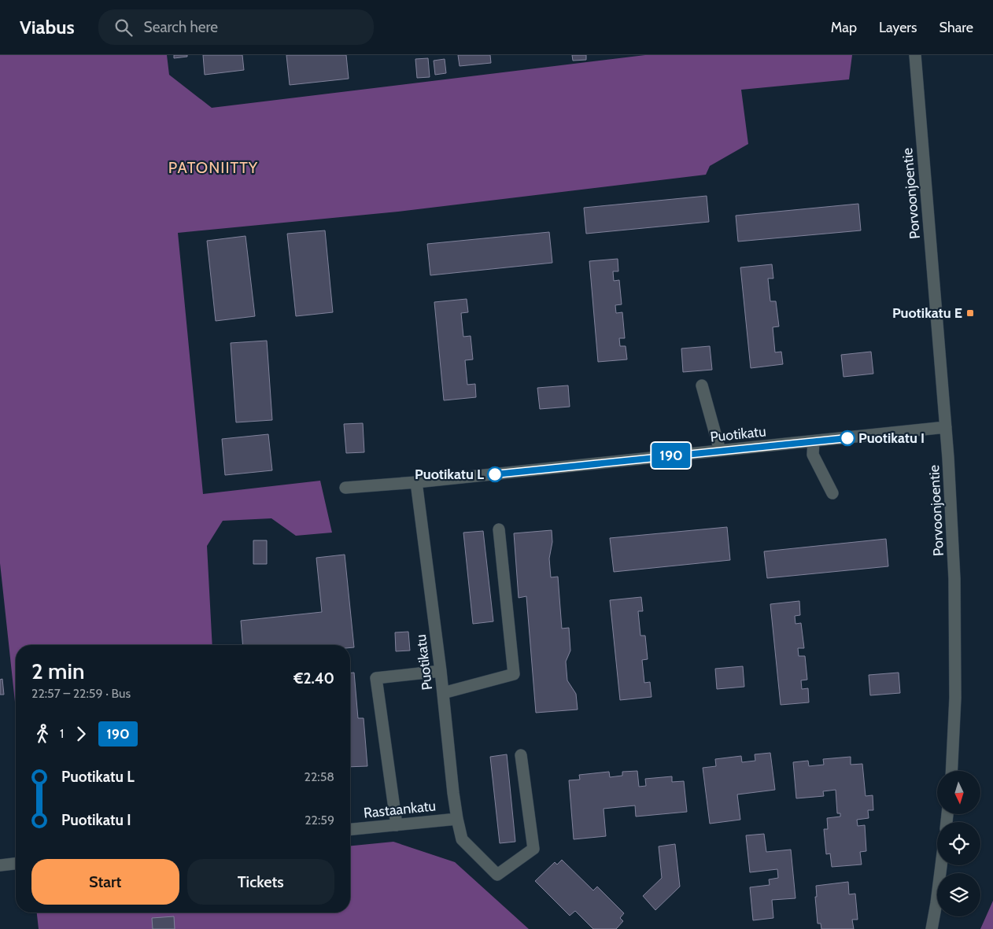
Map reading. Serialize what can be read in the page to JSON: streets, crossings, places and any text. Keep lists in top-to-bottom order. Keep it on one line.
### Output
{"streets":{"street":["Porvoonjoentie","Puotikatu","Rastaankatu"]},"crossings":[["Porvoonjoentie","Puotikatu"],["Puotikatu","Rastaankatu"]],"districts":["PATONIITTY"],"places":{"transit":["Puotikatu E"],"other":["Puotikatu I","Puotikatu L"]},"lines":["bus line 190"],"north":"bottom","page":{"header":"Viabus","search":"Search here","nav":["Map","Layers","Share"],"on_map":"190","heading":["2 min","22:57 – 22:59 · Bus","€2.40"],"legs":["1","190"],"list":[{"name":"Puotikatu L","value":"22:58"},{"name":"Puotikatu I","value":"22:59"}],"buttons":["Start","Tickets"]}}
